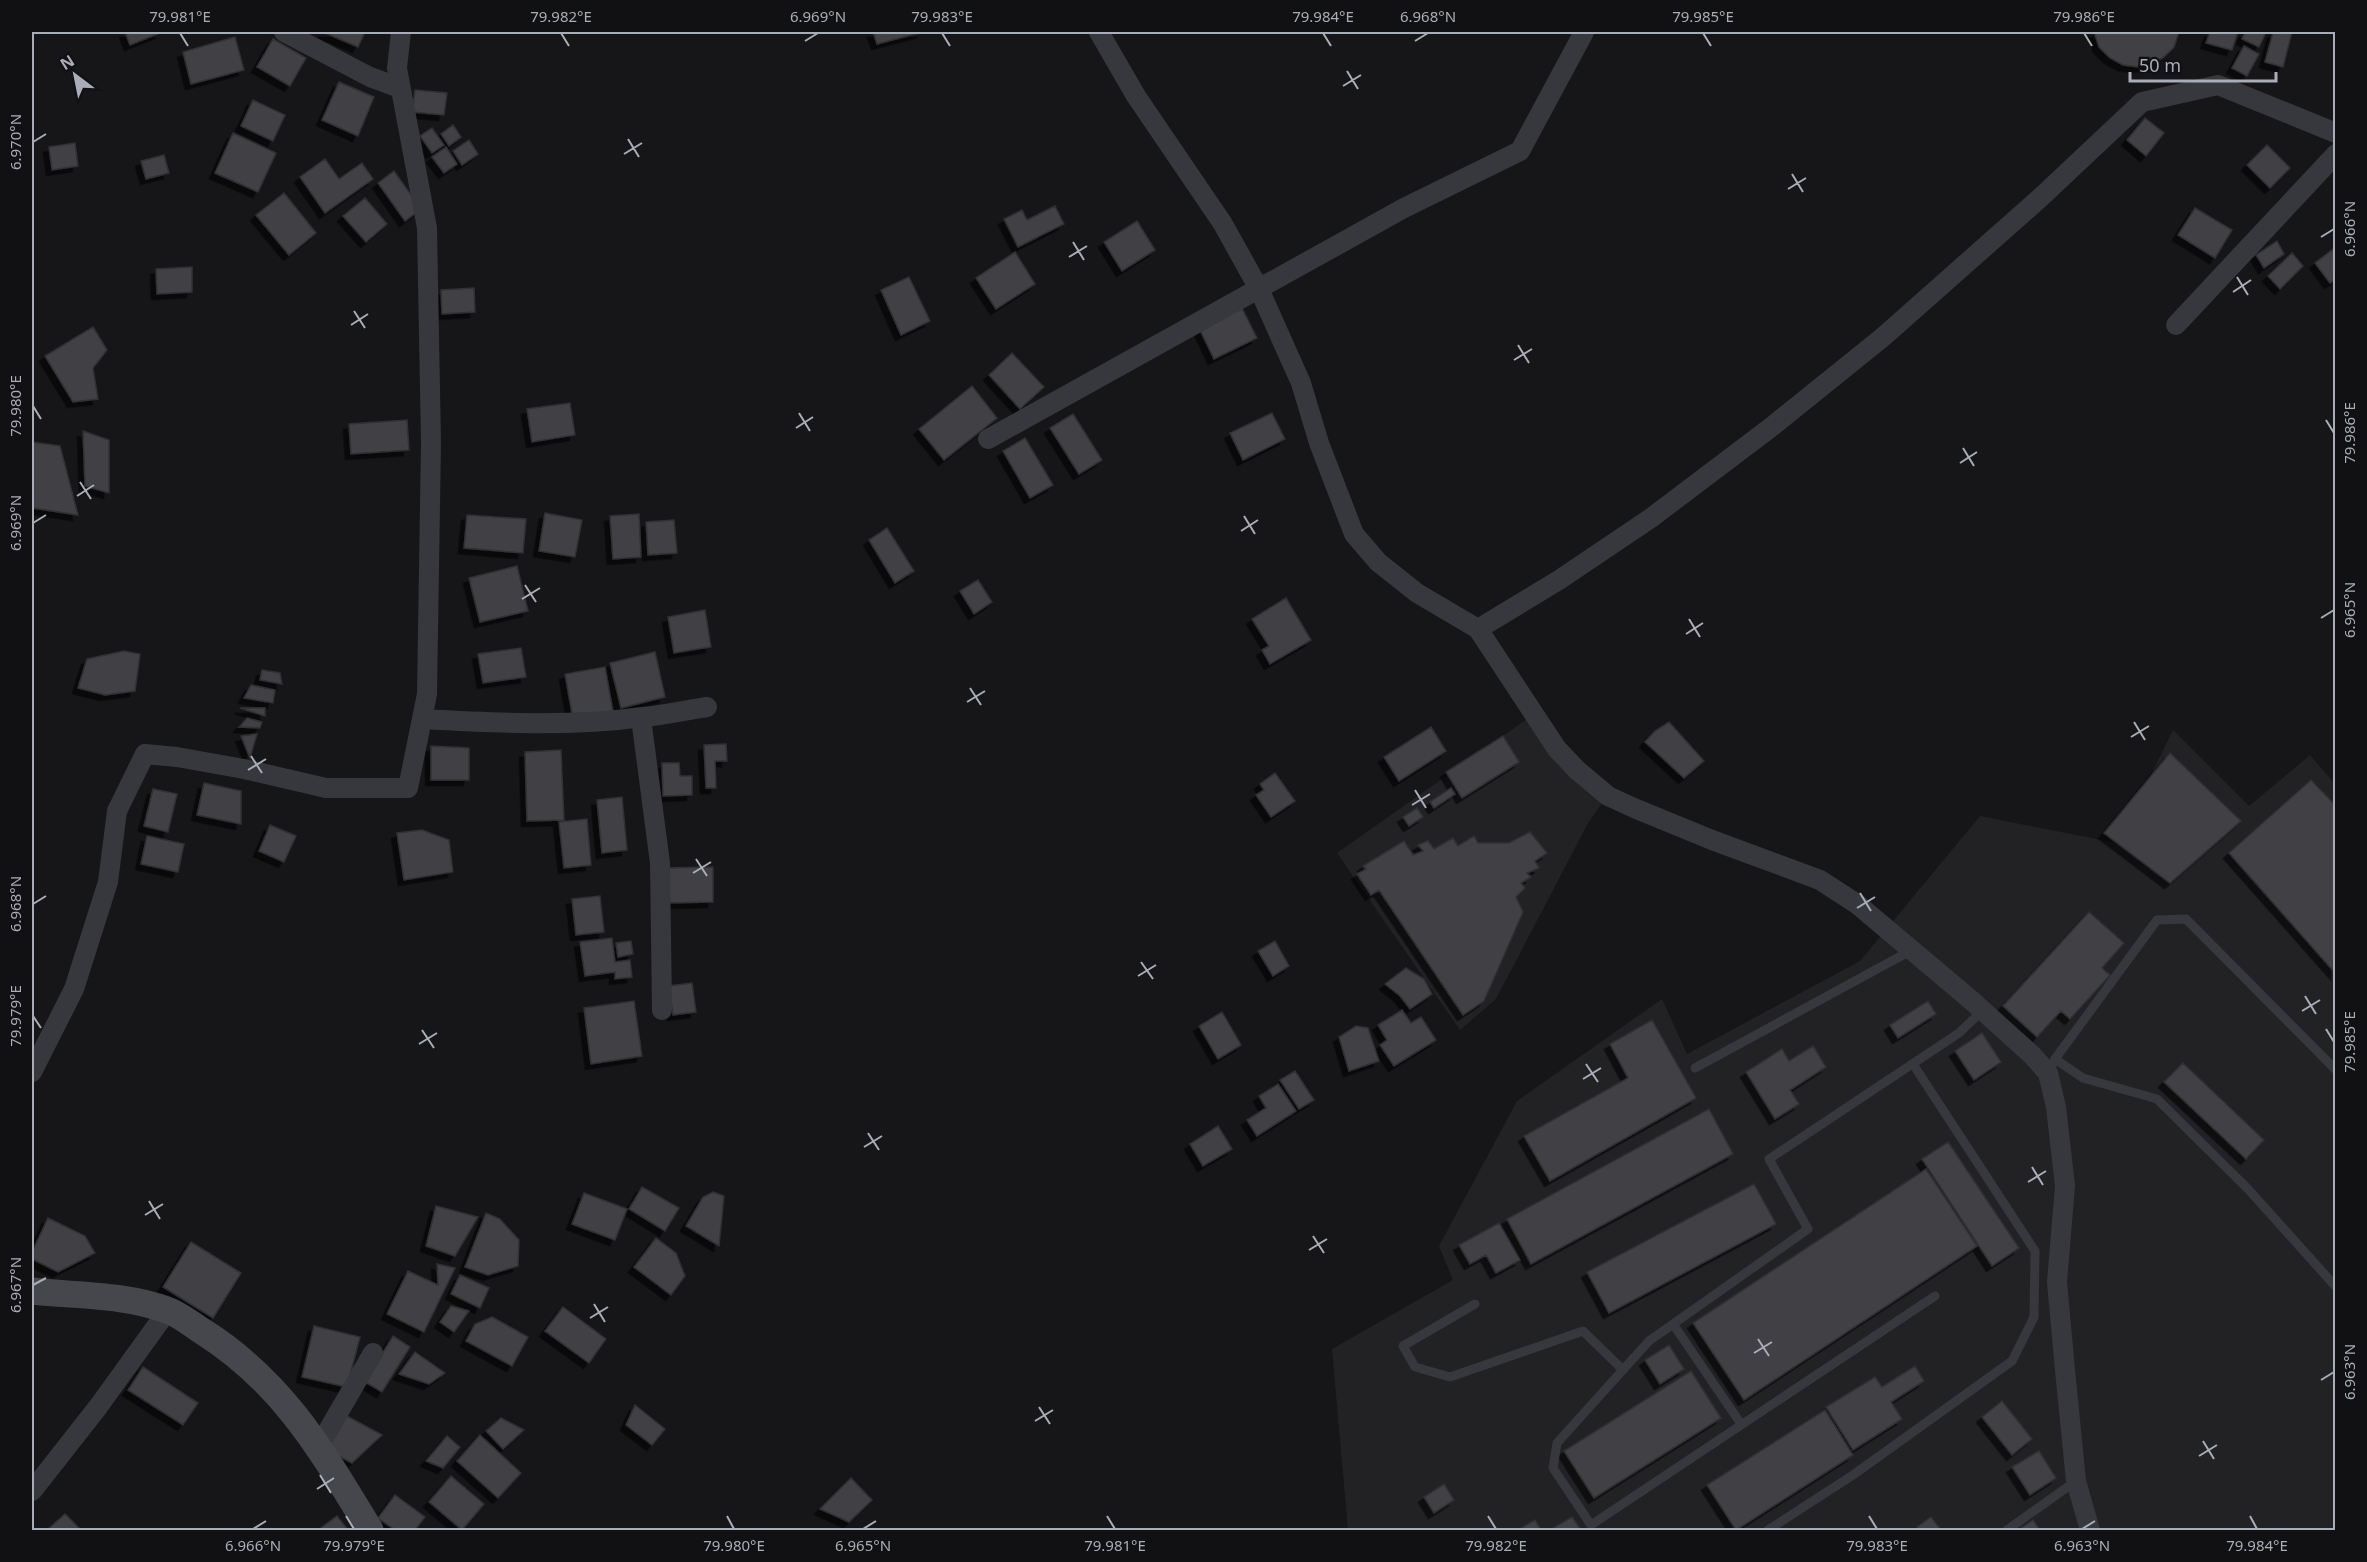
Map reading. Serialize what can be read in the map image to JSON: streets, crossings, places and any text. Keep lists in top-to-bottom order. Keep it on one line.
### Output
{"scale_bar":"50 m","north":"top left","coordinates":["79.981°E","79.982°E","6.969°N","79.983°E","79.984°E","6.968°N","79.985°E","79.986°E","6.970°N","6.966°N","79.980°E","6.965°N","79.979°E","6.967°N","6.963°N"]}
